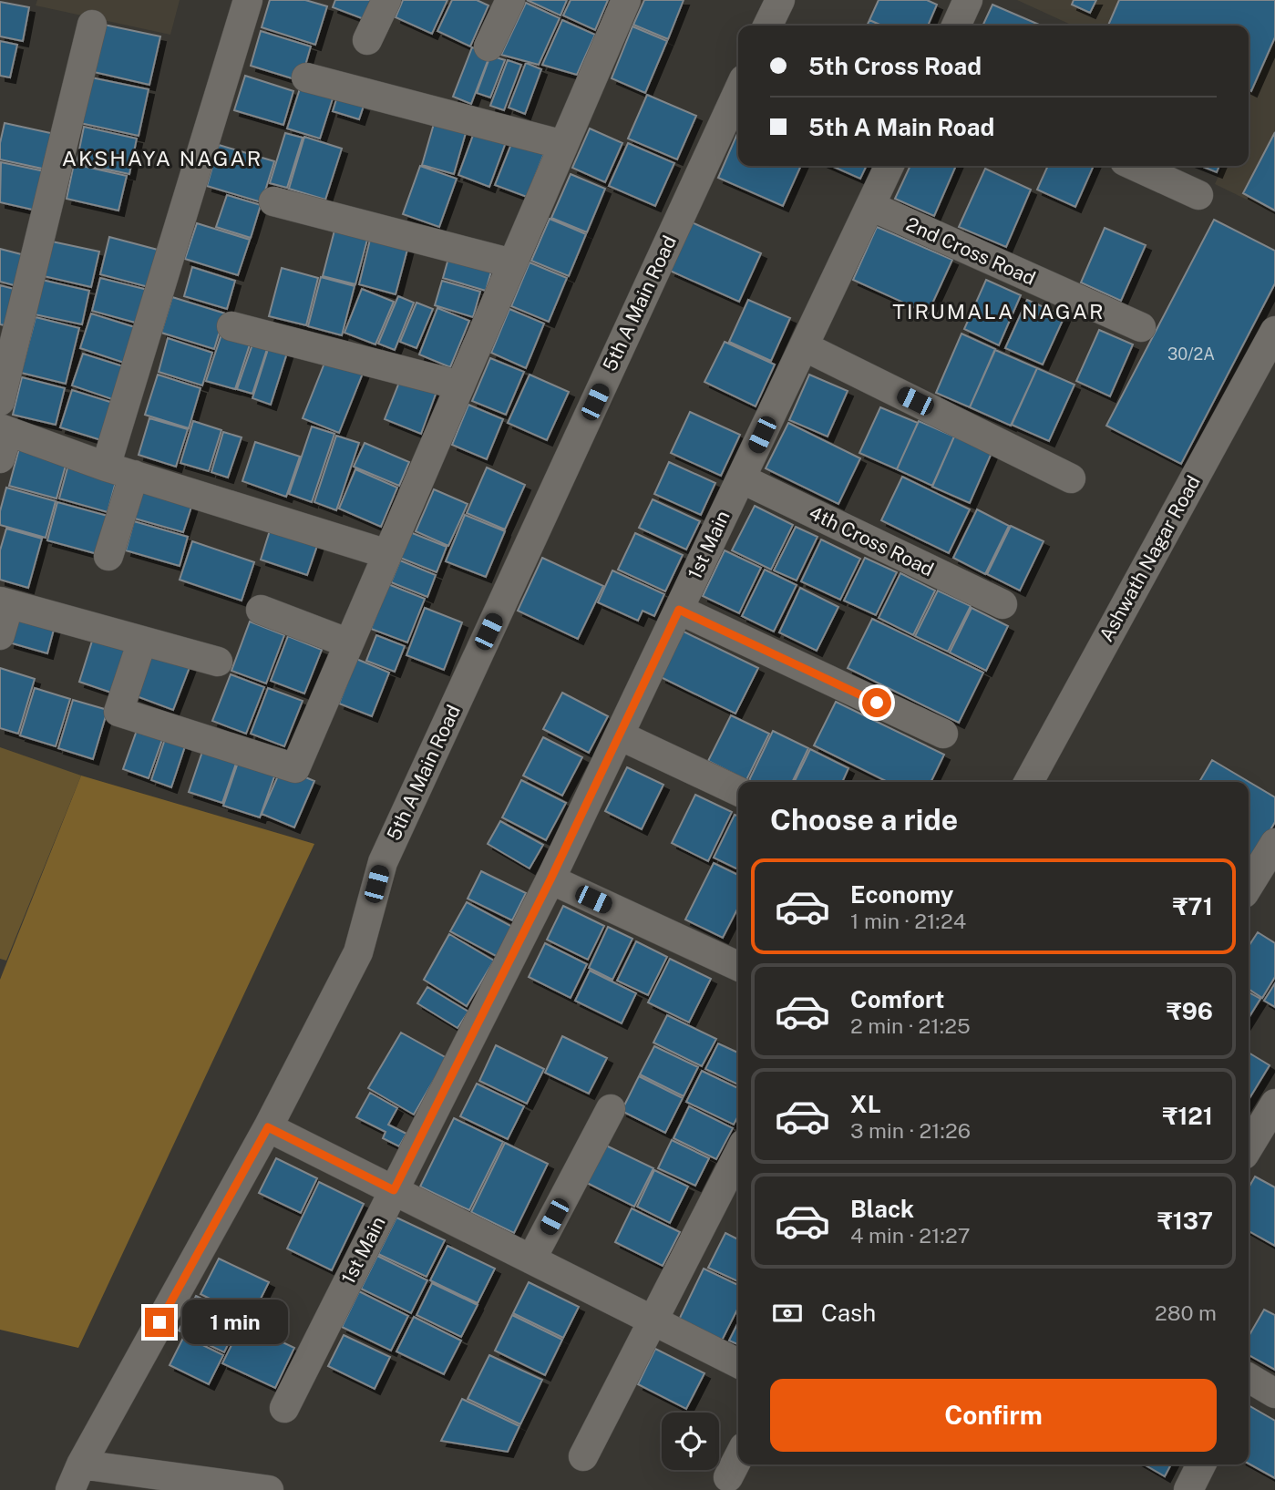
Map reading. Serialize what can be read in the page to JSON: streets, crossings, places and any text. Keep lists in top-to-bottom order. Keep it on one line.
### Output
{"streets":{"street":["2nd Cross Road","5th A Main Road","4th Cross Road","1st Main","Ashwath Nagar Road"]},"crossings":[["2nd Cross Road","1st Main"],["4th Cross Road","1st Main"]],"districts":["AKSHAYA NAGAR","TIRUMALA NAGAR"],"house_numbers":["30/2A"],"page":{"banner":["5th Cross Road","5th A Main Road"],"heading":"Choose a ride","list":[{"name":"Economy","note":"1 min · 21:24","value":"₹71"},{"name":"Comfort","note":"2 min · 21:25","value":"₹96"},{"name":"XL","note":"3 min · 21:26","value":"₹121"},{"name":"Black","note":"4 min · 21:27","value":"₹137"}],"pay":["Cash","280 m"],"bubble":"1 min","buttons":"Confirm"}}
